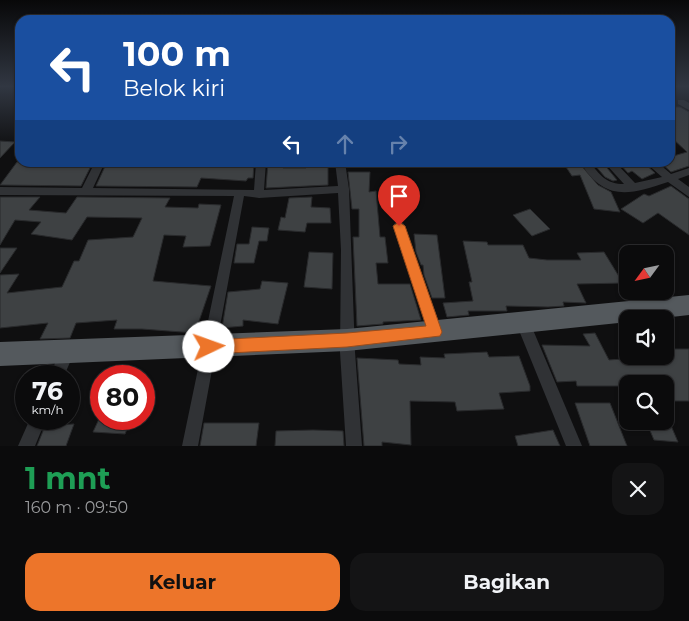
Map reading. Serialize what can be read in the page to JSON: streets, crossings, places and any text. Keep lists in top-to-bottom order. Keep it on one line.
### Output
{"north":"bottom left","page":{"turn":["100 m","Belok kiri"],"speed":"76 km/h","limit":"80","heading":["1 mnt","160 m · 09:50"],"buttons":["Keluar","Bagikan"]}}
